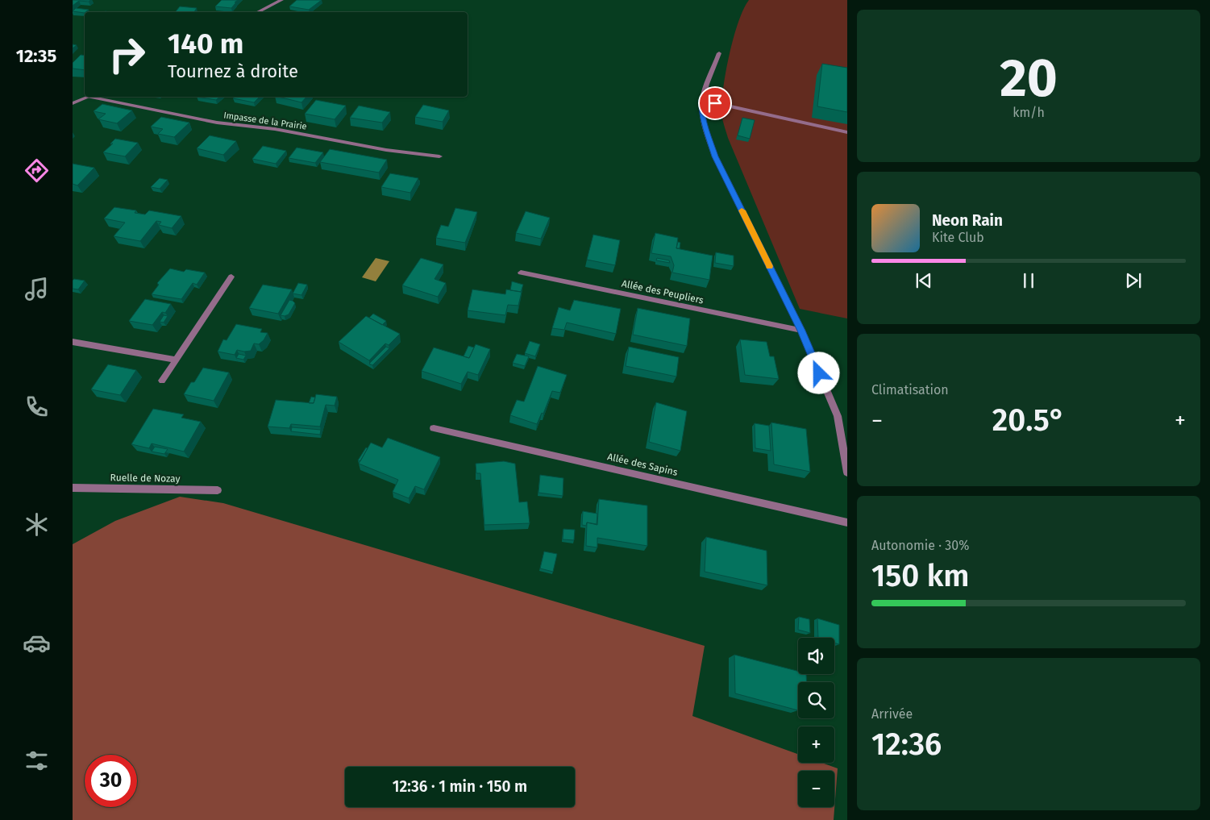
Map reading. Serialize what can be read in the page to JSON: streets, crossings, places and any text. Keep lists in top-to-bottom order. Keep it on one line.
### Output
{"streets":{"street":["Impasse de la Prairie","Allée des Peupliers","Allée des Sapins","Ruelle de Nozay"]},"page":{"tabs":"12:35","tile":[["20","km/h"],"Climatisation",["Autonomie · 30%","150 km"],["Arrivée","12:36"]],"turn":["140 m","Tournez à droite"],"song":["Neon Rain","Kite Club"],"heat":["−","20.5°","+"],"map_buttons":["+","−"],"limit":"30","trip":"12:36 · 1 min · 150 m"}}
